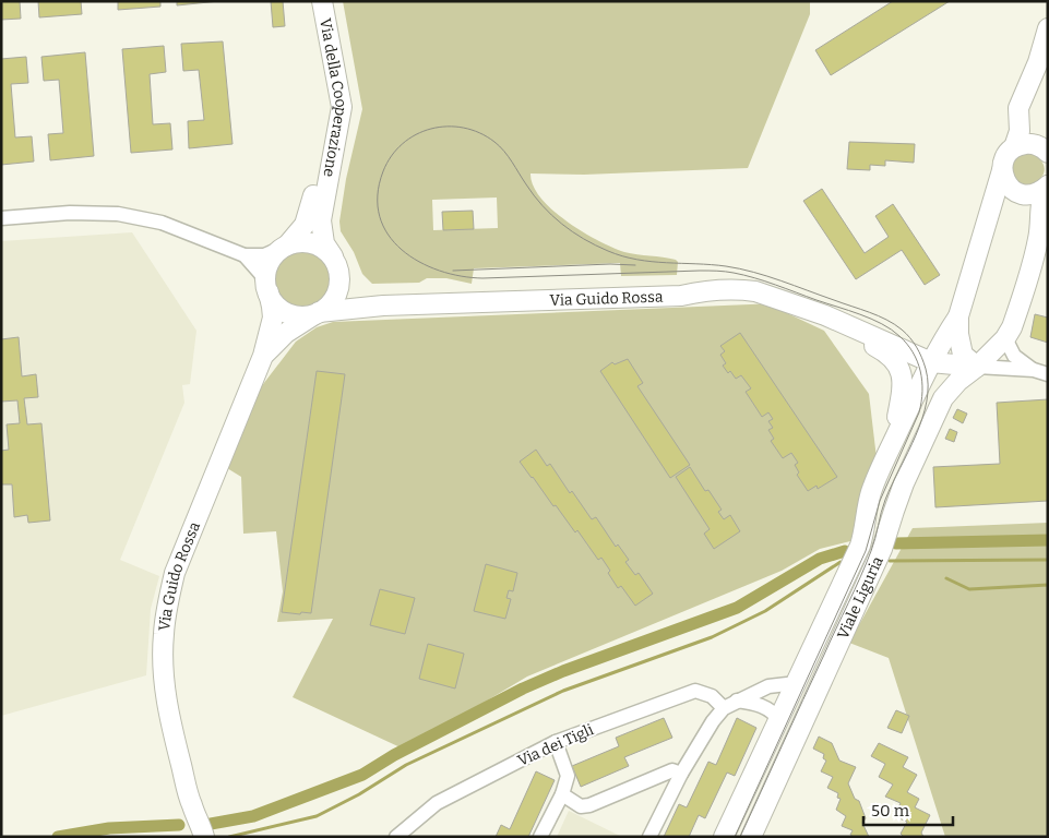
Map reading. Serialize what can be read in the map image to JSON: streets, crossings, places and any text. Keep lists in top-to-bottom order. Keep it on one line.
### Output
{"streets":{"street":["Via della Cooperazione","Via Guido Rossa","Viale Liguria","Via dei Tigli"]},"crossings":[["Via della Cooperazione","Via Guido Rossa"],["Via Guido Rossa","Viale Liguria"]],"scale_bar":"50 m"}
